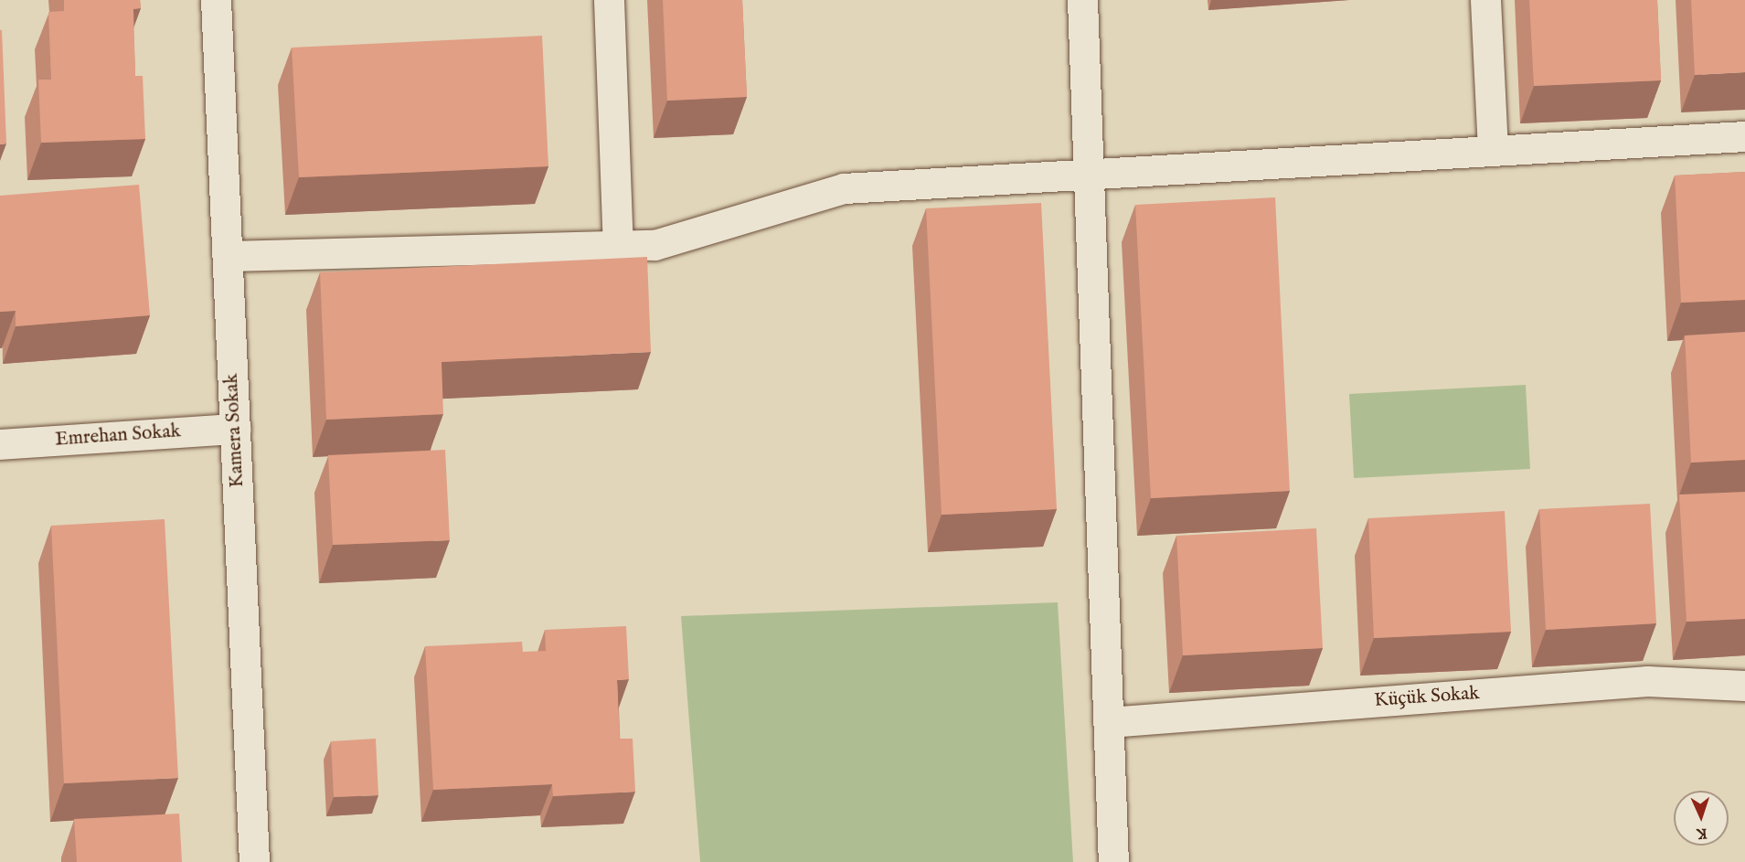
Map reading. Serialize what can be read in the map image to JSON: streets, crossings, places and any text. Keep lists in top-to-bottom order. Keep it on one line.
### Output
{"streets":{"street":["Kamera Sokak","Emrehan Sokak","Küçük Sokak"]},"crossings":[["Kamera Sokak","Emrehan Sokak"]],"north":"bottom"}
